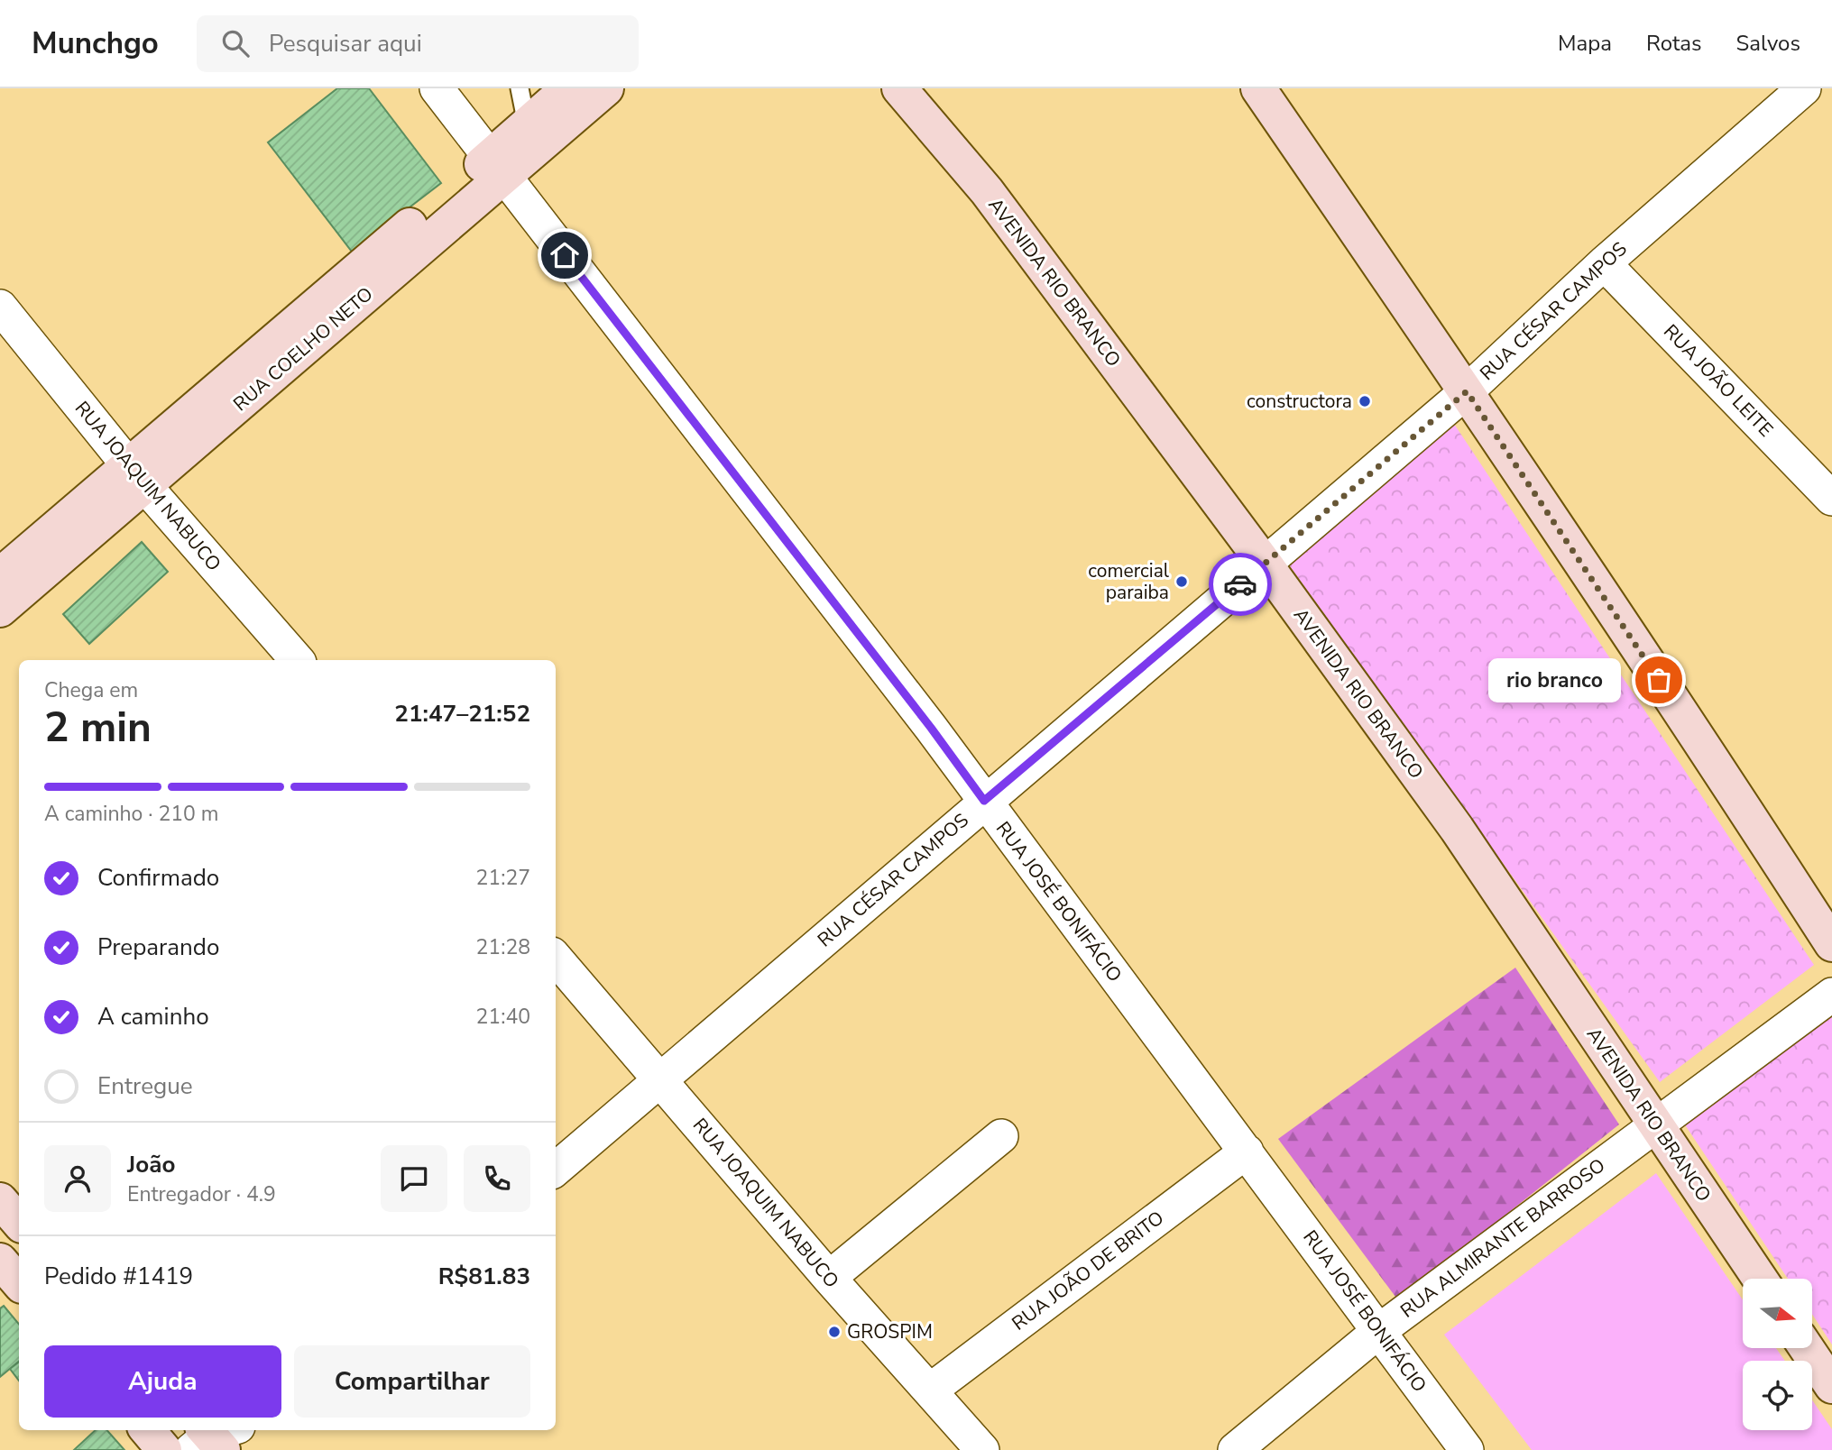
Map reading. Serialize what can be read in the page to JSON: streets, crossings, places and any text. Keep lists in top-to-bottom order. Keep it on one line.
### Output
{"streets":{"main road":["AVENIDA RIO BRANCO","RUA COELHO NETO"],"street":["RUA CÉSAR CAMPOS","RUA JOÃO LEITE","RUA JOAQUIM NABUCO","RUA JOSÉ BONIFÁCIO","RUA ALMIRANTE BARROSO","RUA JOÃO DE BRITO"]},"crossings":[["AVENIDA RIO BRANCO","RUA CÉSAR CAMPOS"],["AVENIDA RIO BRANCO","RUA ALMIRANTE BARROSO"],["RUA CÉSAR CAMPOS","RUA JOÃO LEITE"],["RUA CÉSAR CAMPOS","RUA JOAQUIM NABUCO"],["RUA CÉSAR CAMPOS","RUA JOSÉ BONIFÁCIO"],["RUA COELHO NETO","RUA JOAQUIM NABUCO"],["RUA COELHO NETO","RUA JOSÉ BONIFÁCIO"],["RUA JOAQUIM NABUCO","RUA JOÃO DE BRITO"],["RUA JOSÉ BONIFÁCIO","RUA ALMIRANTE BARROSO"],["RUA JOSÉ BONIFÁCIO","RUA JOÃO DE BRITO"]],"places":["constructora","comercial paraiba","rio branco","GROSPIM"],"north":"right","page":{"header":"Munchgo","search":"Pesquisar aqui","nav":["Mapa","Rotas","Salvos"],"bubble":"rio branco","heading":["2 min","Chega em","21:47–21:52"],"panel":["João","Entregador · 4.9","Pedido #1419","R$81.83"],"bar":"A caminho · 210 m","list":[["Confirmado","21:27"],["Preparando","21:28"],["A caminho","21:40"],"Entregue"],"buttons":["Ajuda","Compartilhar"]}}
